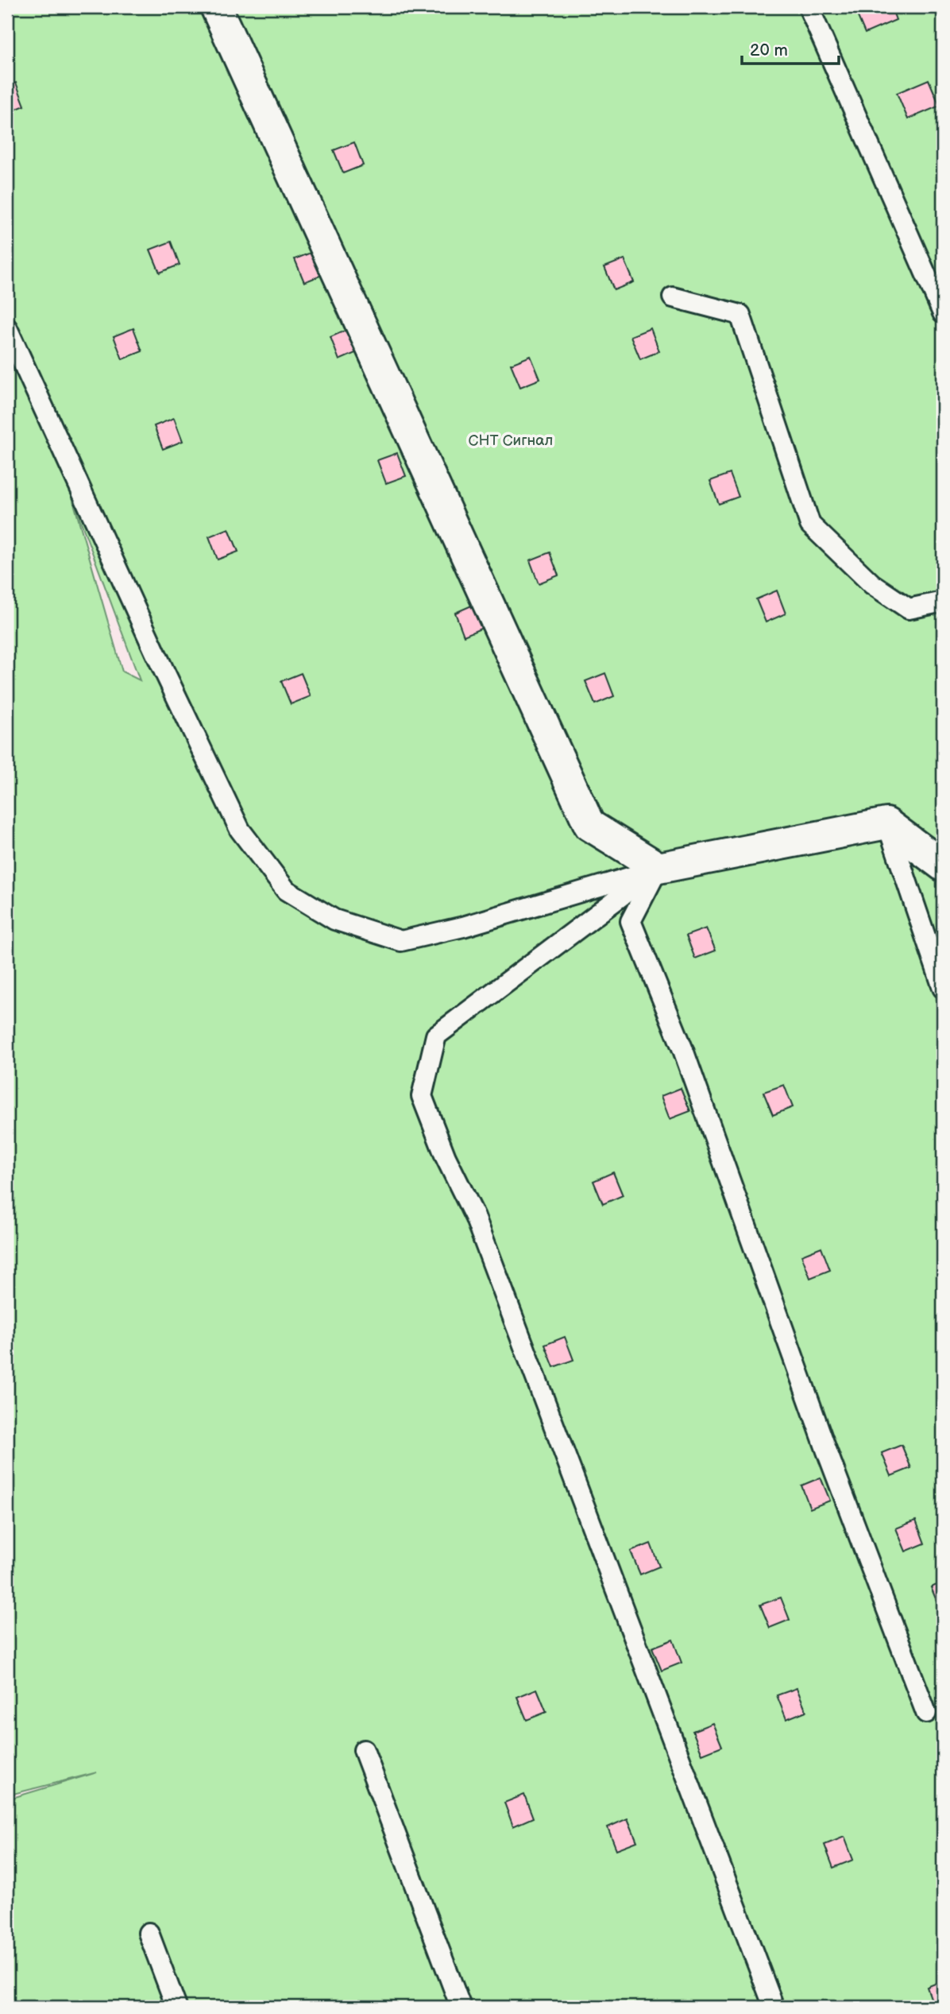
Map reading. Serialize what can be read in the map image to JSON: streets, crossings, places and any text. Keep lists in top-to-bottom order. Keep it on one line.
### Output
{"parks":["СНТ Сигнал"],"scale_bar":"20 m"}
